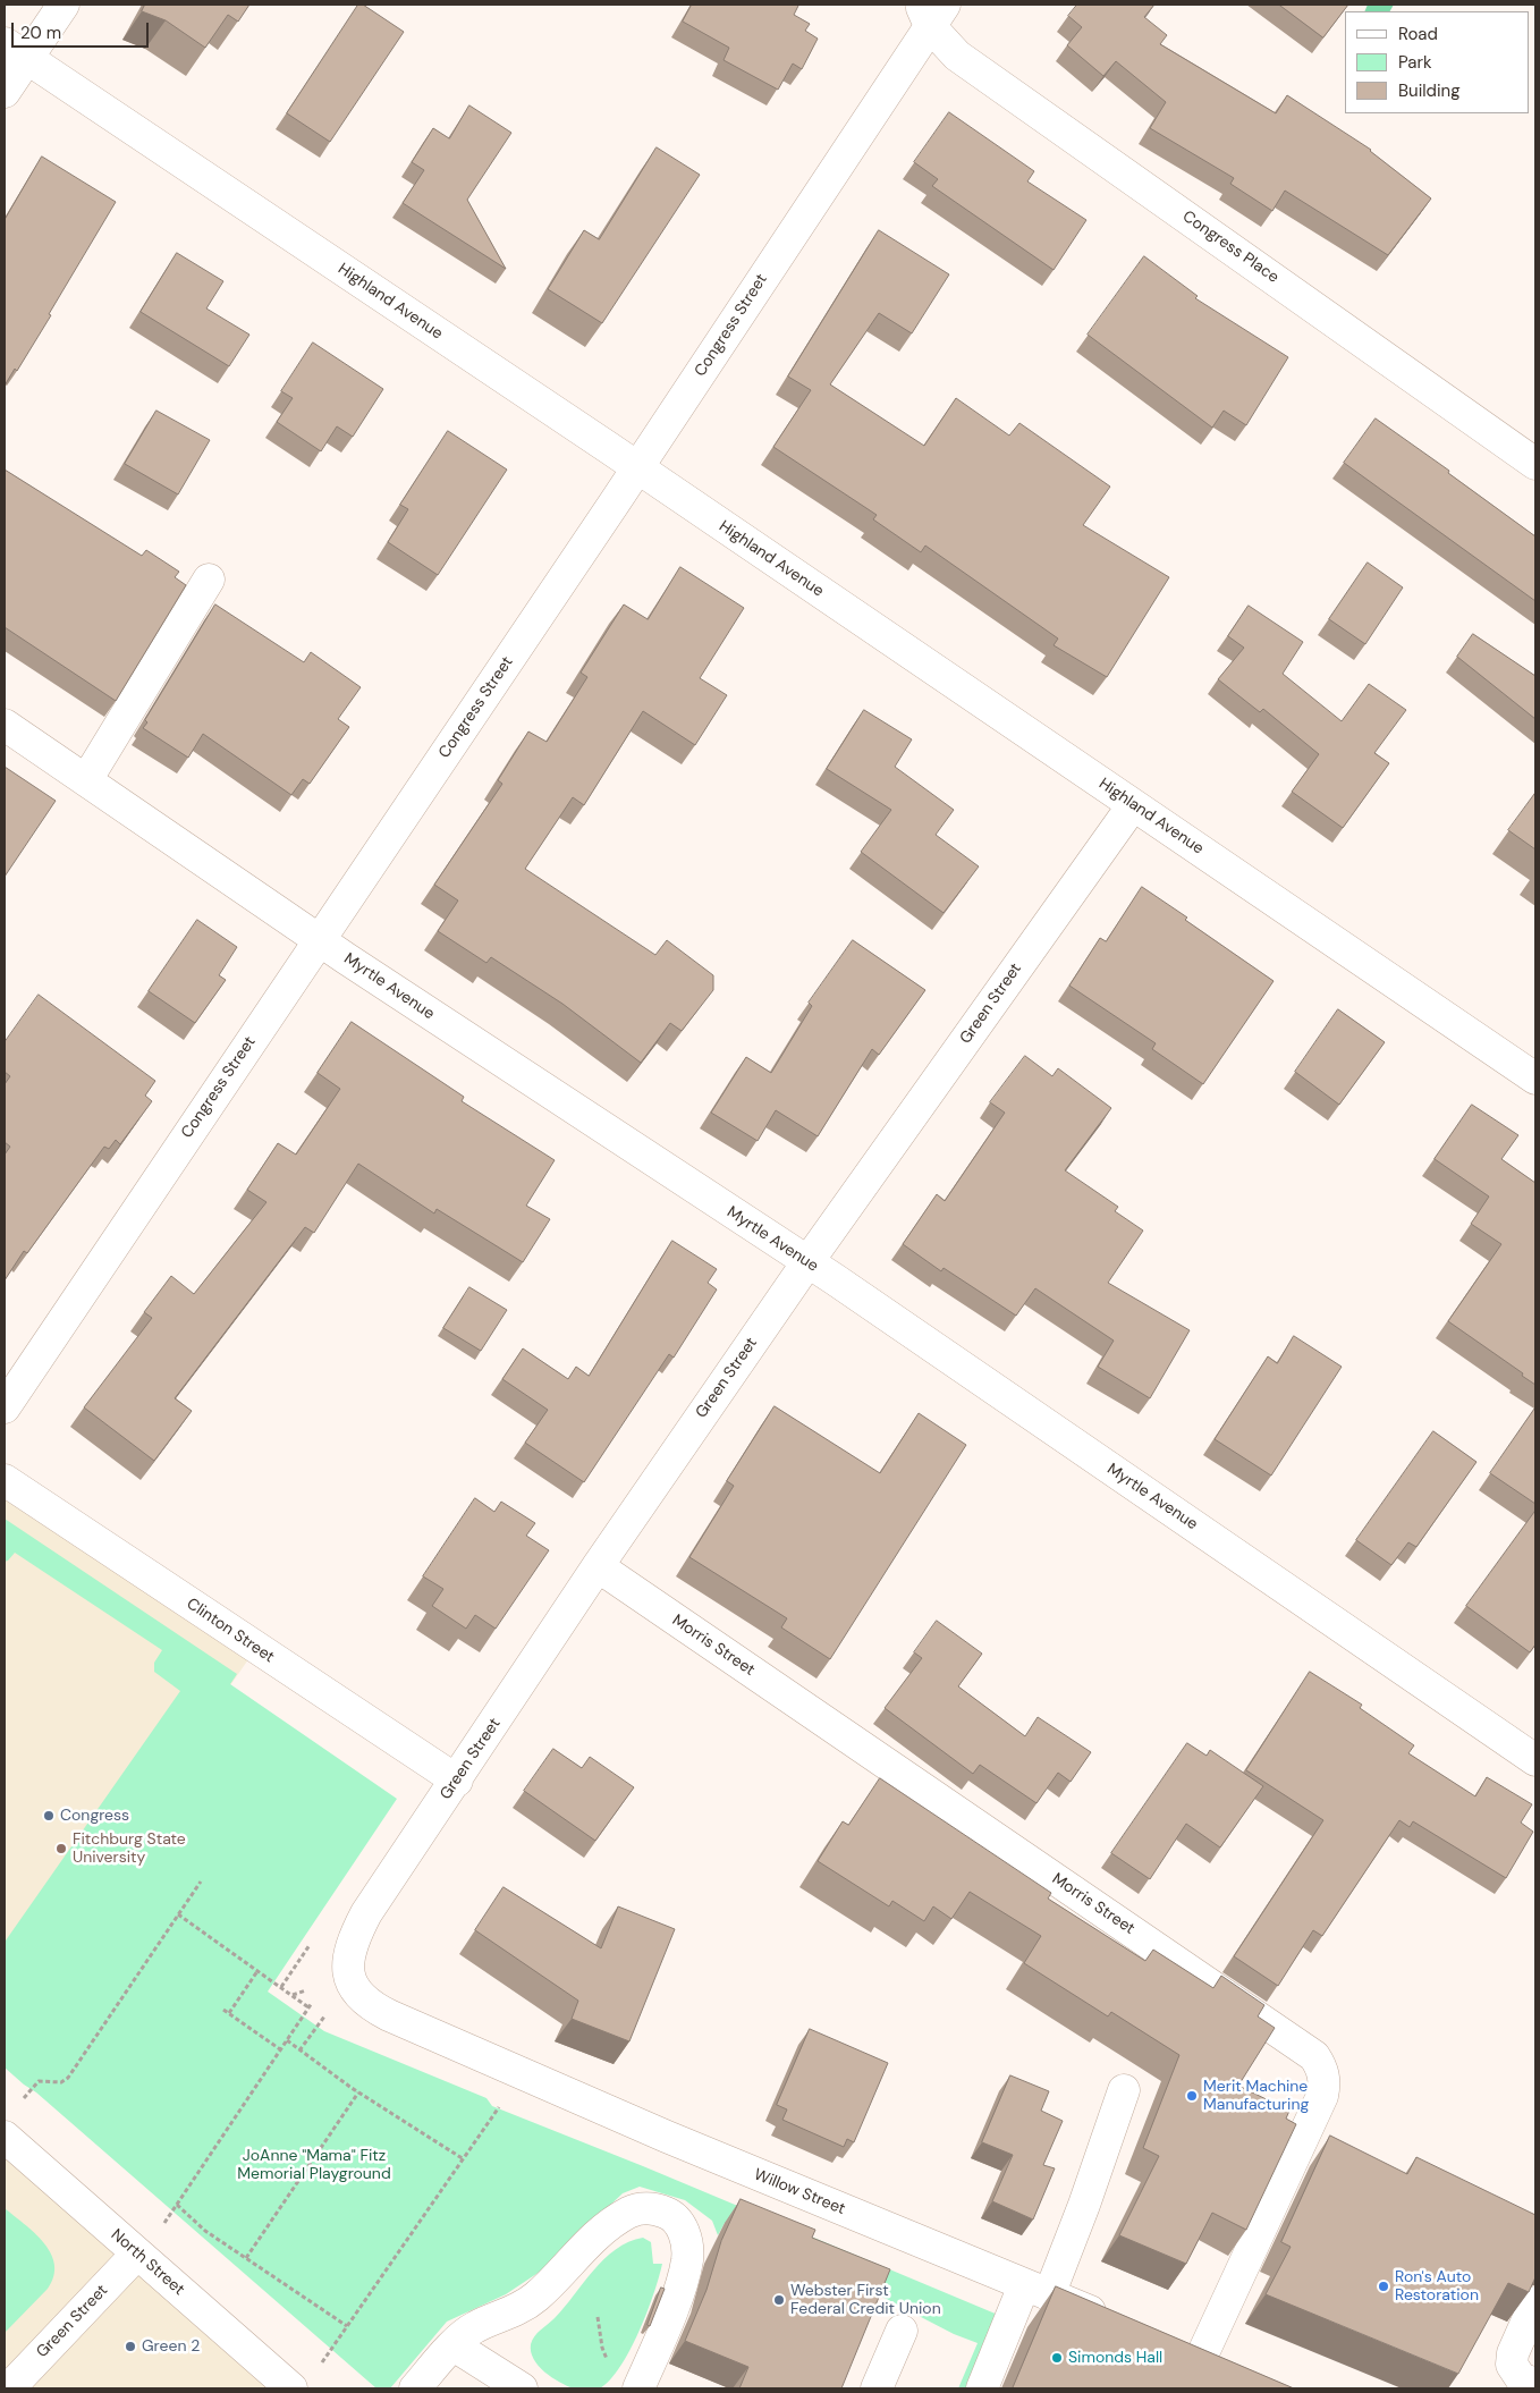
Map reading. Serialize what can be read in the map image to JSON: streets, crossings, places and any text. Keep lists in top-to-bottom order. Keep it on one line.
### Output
{"streets":{"street":["Congress Place","Highland Avenue","Congress Street","Myrtle Avenue","Green Street","Clinton Street","Morris Street","Willow Street","North Street"]},"crossings":[["Congress Place","Congress Street"],["Highland Avenue","Congress Street"],["Highland Avenue","Green Street"],["Congress Street","Myrtle Avenue"],["Myrtle Avenue","Green Street"],["Green Street","Clinton Street"],["Green Street","Morris Street"],["Green Street","Willow Street"],["Green Street","North Street"]],"parks":["JoAnne \"Mama\" Fitz Memorial Playground"],"places":["Congress","Fitchburg State University","Merit Machine Manufacturing","Ron's Auto Restoration","Webster First Federal Credit Union","Green 2","Simonds Hall"],"legend":["Road","Park","Building"],"scale_bar":"20 m"}
